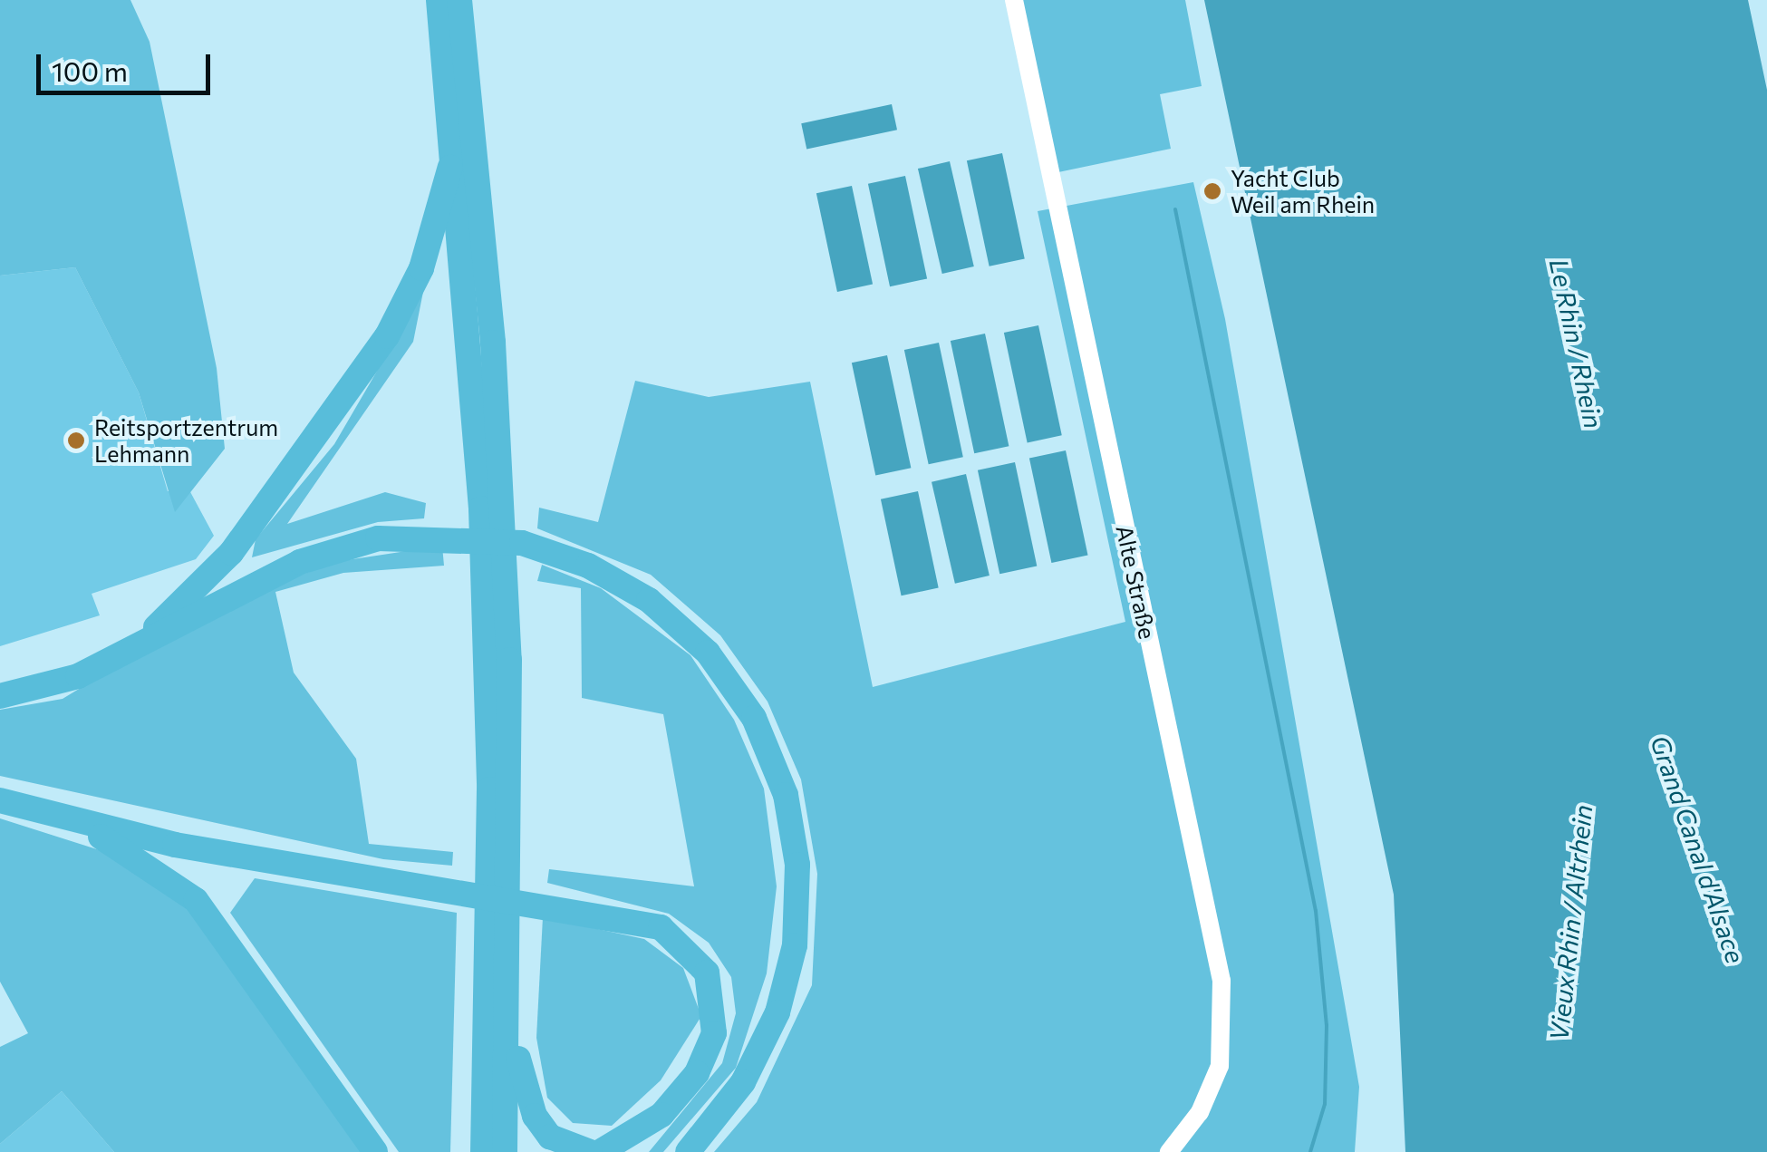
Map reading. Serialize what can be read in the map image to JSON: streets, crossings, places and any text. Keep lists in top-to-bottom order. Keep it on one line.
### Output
{"streets":{"street":["Alte Straße"]},"water":["Le Rhin / Rhein","Grand Canal d'Alsace","Vieux Rhin / Altrhein"],"places":["Yacht Club Weil am Rhein","Reitsportzentrum Lehmann"],"scale_bar":"100 m"}
